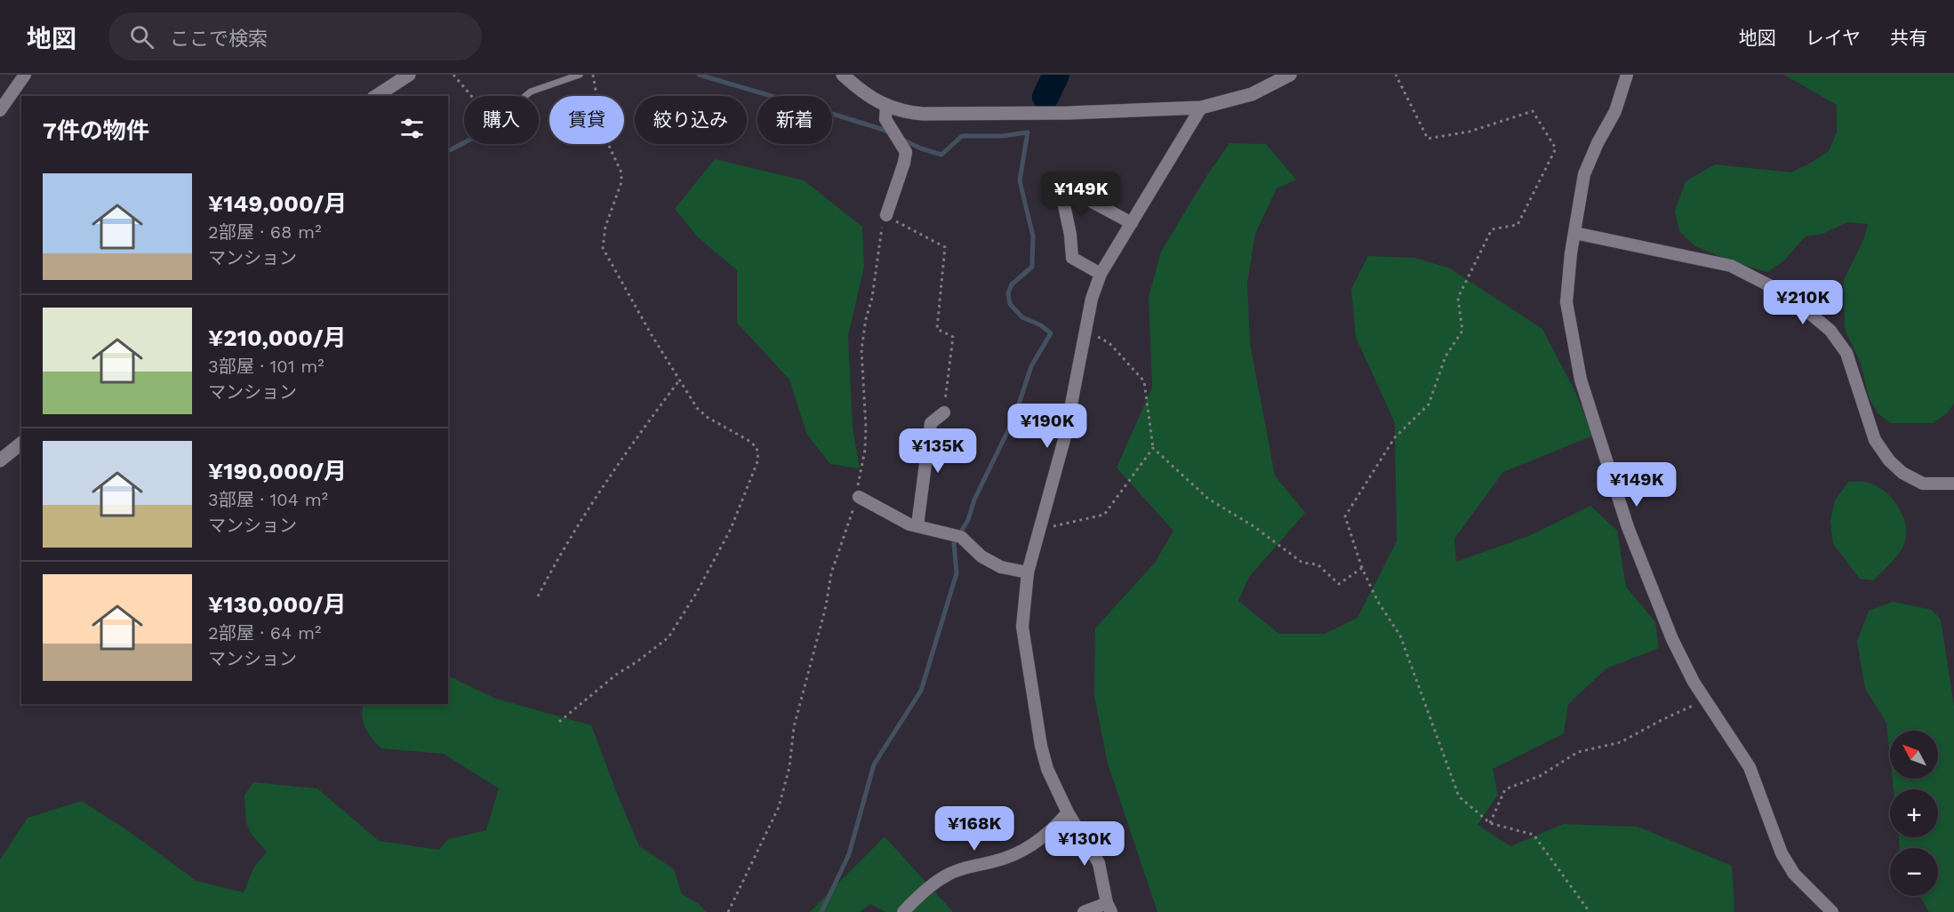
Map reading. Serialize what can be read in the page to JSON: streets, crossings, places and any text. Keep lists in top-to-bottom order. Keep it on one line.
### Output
{"north":"top left","page":{"header":"地図","search":"ここで検索","nav":["地図","レイヤ","共有"],"chip":["購入","賃貸","絞り込み","新着"],"heading":"7件の物件","list":[{"name":"¥149,000/月","note":"2部屋 · 68 m² · マンション"},{"name":"¥210,000/月","note":"3部屋 · 101 m² · マンション"},{"name":"¥190,000/月","note":"3部屋 · 104 m² · マンション"},{"name":"¥130,000/月","note":"2部屋 · 64 m² · マンション"}],"price":["¥149K","¥210K","¥190K","¥135K","¥149K","¥168K","¥130K"],"map_buttons":["+","−"]}}
